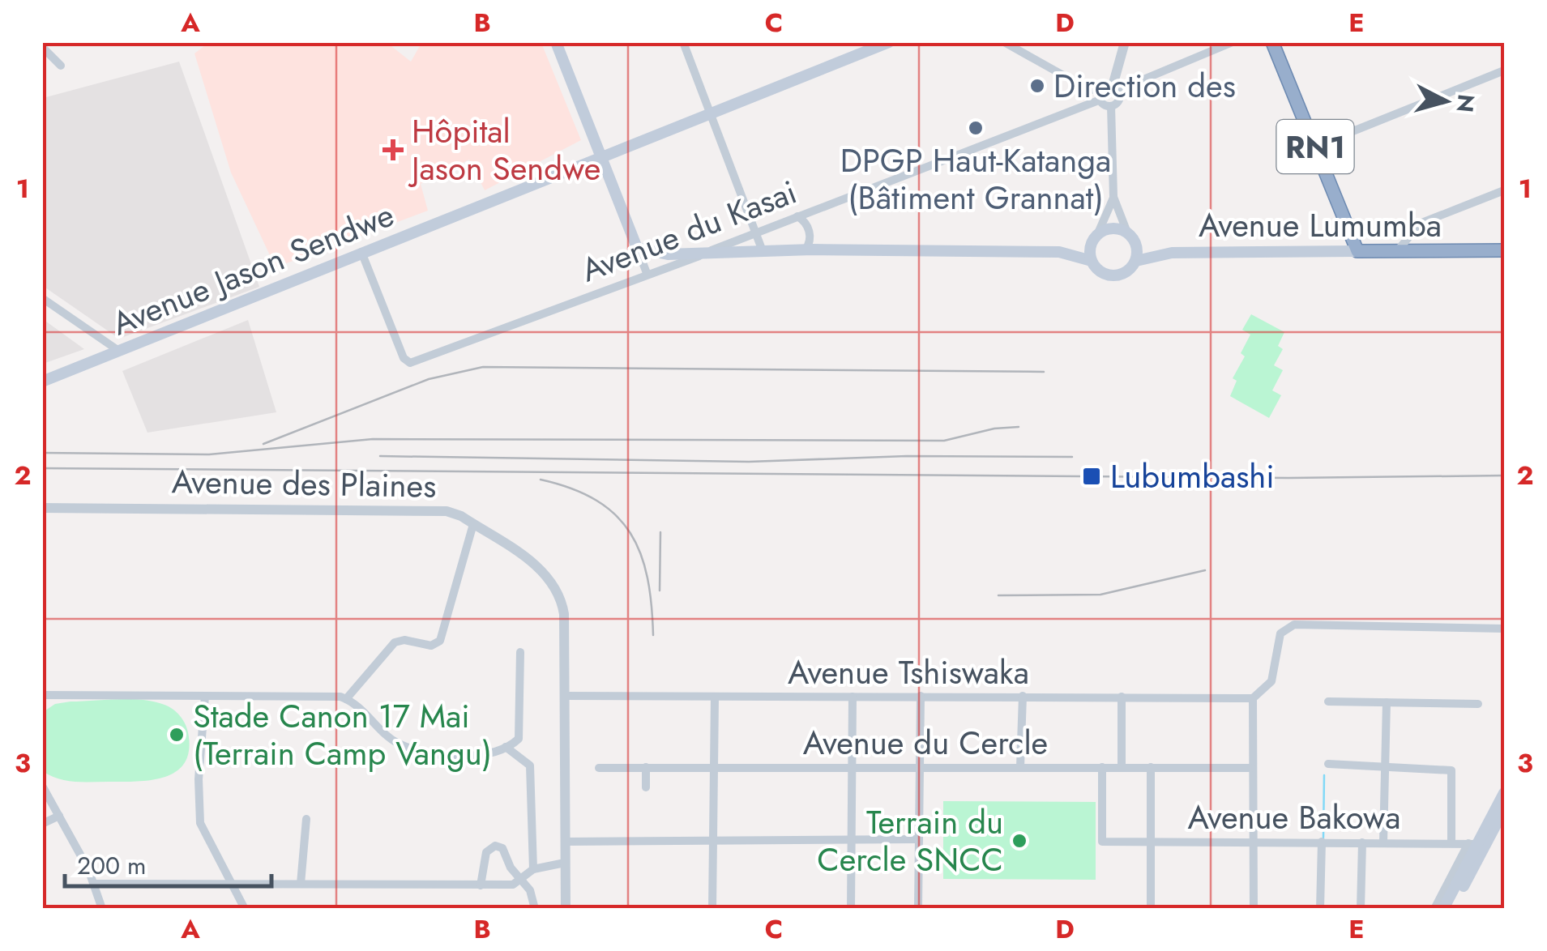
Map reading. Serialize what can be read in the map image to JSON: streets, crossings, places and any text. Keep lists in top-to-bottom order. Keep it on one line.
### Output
{"streets":{"highway":["RN1","Avenue Lumumba"],"main road":["Avenue Jason Sendwe"],"street":["Avenue du Kasai","Avenue des Plaines","Avenue Tshiswaka","Avenue du Cercle","Avenue Bakowa"]},"crossings":[["RN1","Avenue Lumumba"],["Avenue du Kasai","Avenue Jason Sendwe"],["Avenue des Plaines","Avenue Tshiswaka"],["Avenue du Cercle","Avenue Bakowa"]],"places":{"other":["Direction des","DPGP Haut-Katanga (Bâtiment Grannat)","Stade Canon 17 Mai (Terrain Camp Vangu)","Terrain du Cercle SNCC"],"health":["Hôpital Jason Sendwe"],"transit":["Lubumbashi"]},"scale_bar":"200 m","north":"right","grid":{"columns":["A","B","C","D","E"],"rows":["1","2","3"]}}
